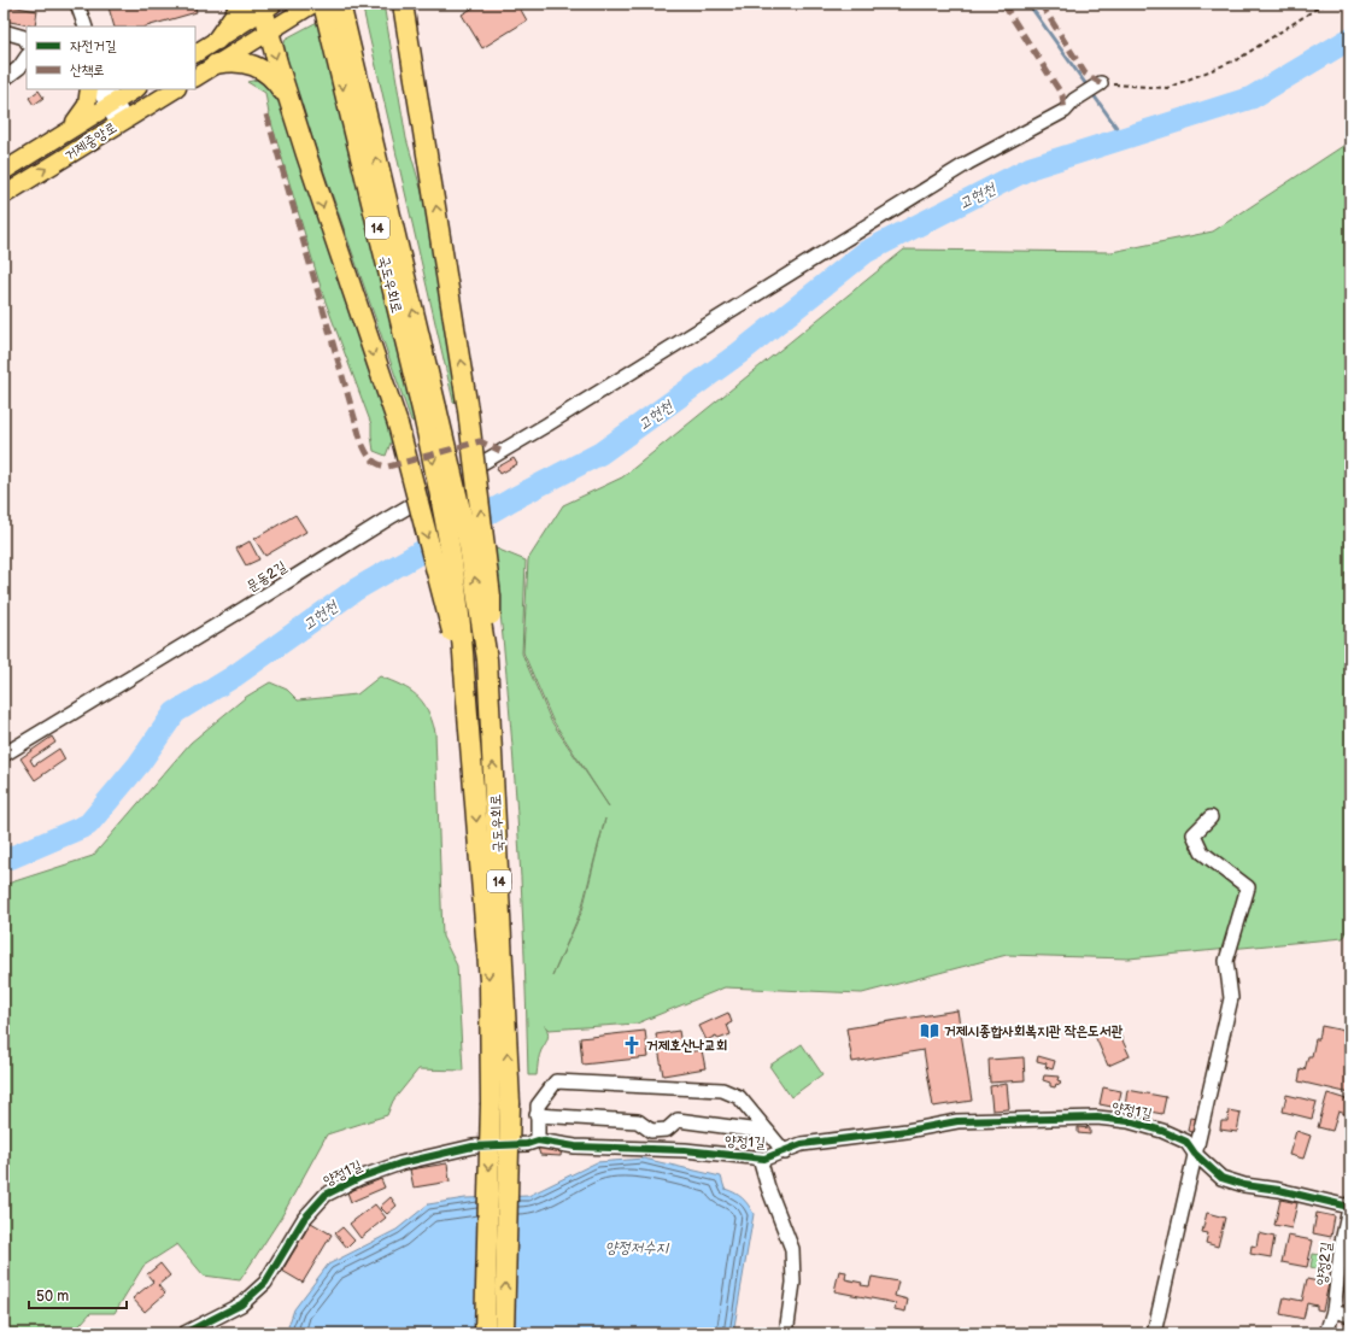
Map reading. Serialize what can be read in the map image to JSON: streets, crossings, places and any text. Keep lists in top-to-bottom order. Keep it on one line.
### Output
{"streets":{"highway":["14","국도우회로"],"main road":["거제중앙로"],"street":["문동2길","양정1길","양정2길"]},"crossings":[["14","국도우회로"],["양정1길","양정2길"]],"water":["고현천","양정저수지"],"places":{"library":["거제시종합사회복지관 작은도서관"],"church":["거제호산나교회"]},"legend":["자전거길","산책로"],"scale_bar":"50 m"}
